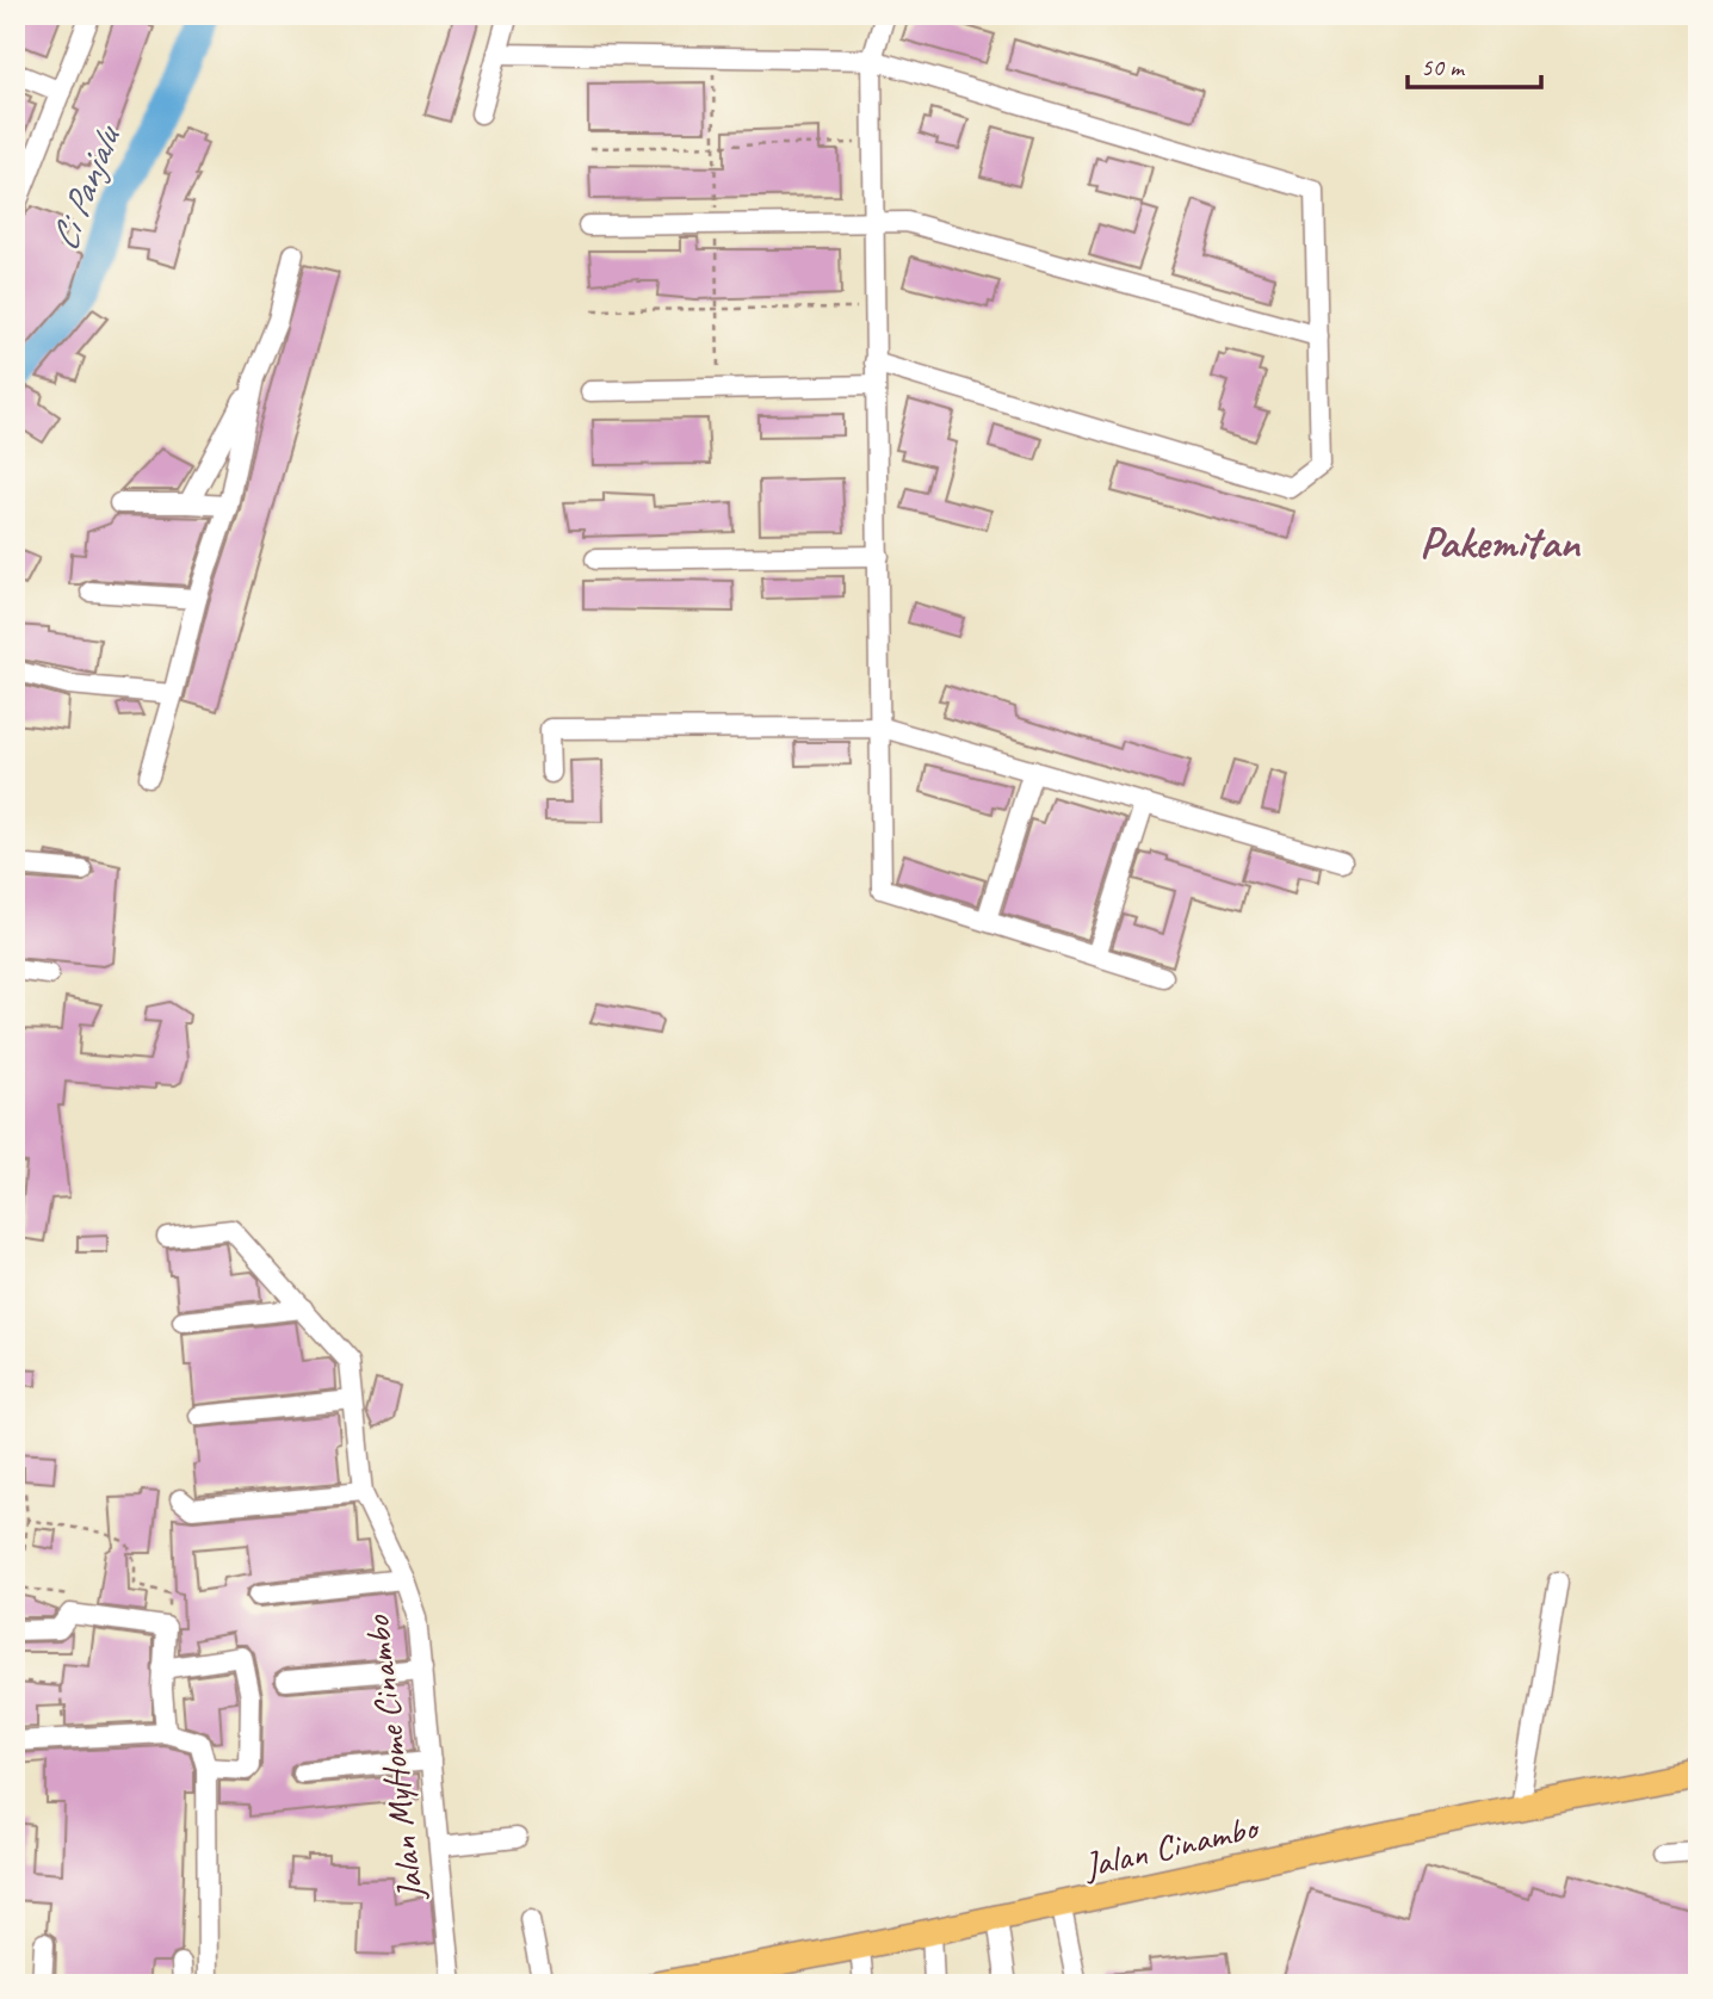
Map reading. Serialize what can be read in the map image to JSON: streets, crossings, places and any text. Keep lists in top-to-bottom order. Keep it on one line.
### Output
{"streets":{"main road":["Jalan Cinambo"],"street":["Jalan MyHome Cinambo"]},"districts":["Pakemitan"],"water":["Ci Panjalu"],"scale_bar":"50 m"}
